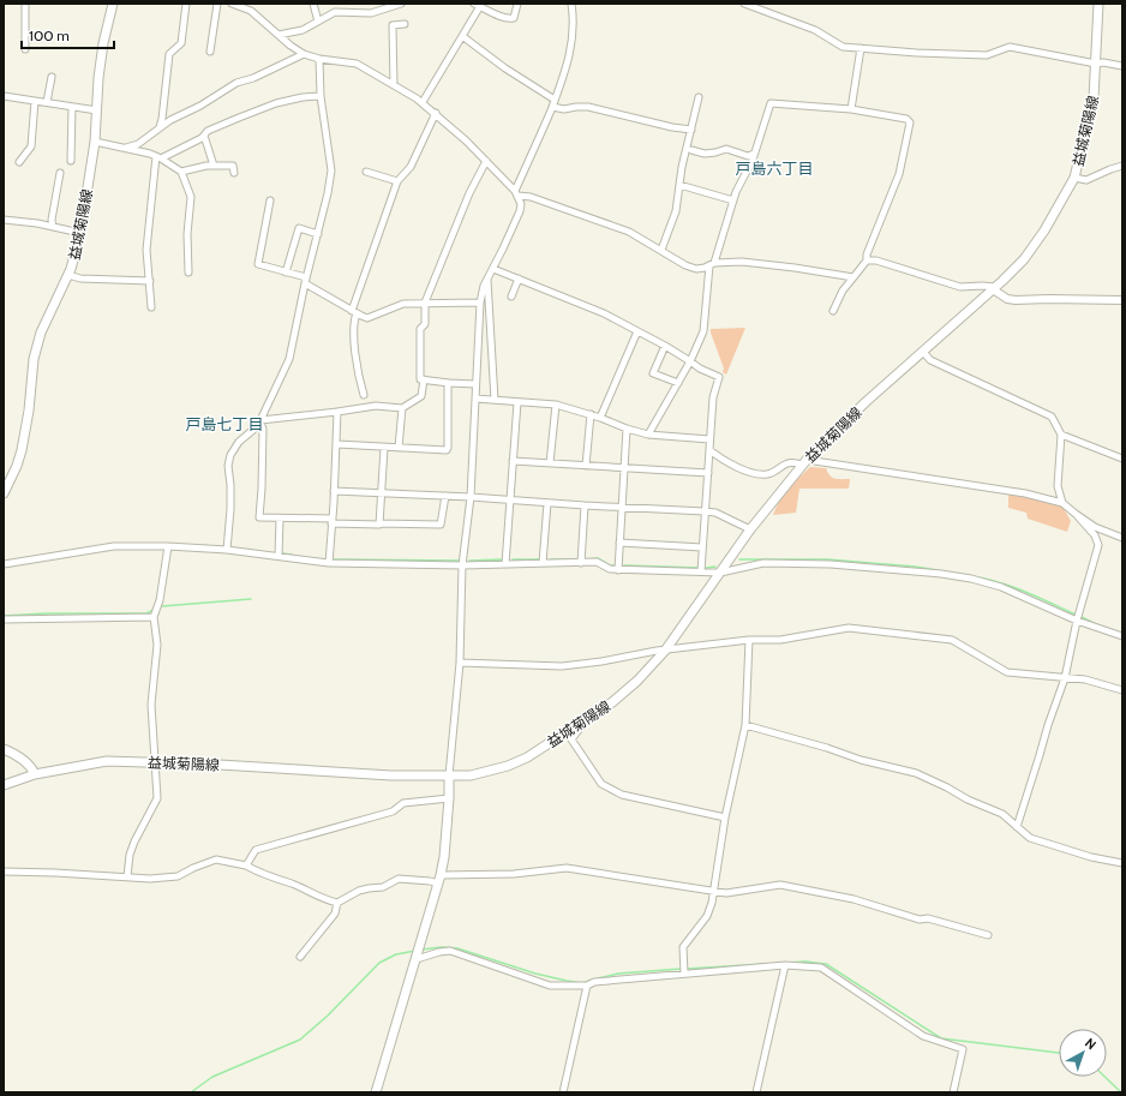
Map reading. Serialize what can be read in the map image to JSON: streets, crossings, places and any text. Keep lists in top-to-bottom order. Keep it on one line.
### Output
{"streets":{"main road":["益城菊陽線"]},"districts":["戸島六丁目","戸島七丁目"],"scale_bar":"100 m","north":"top right"}
